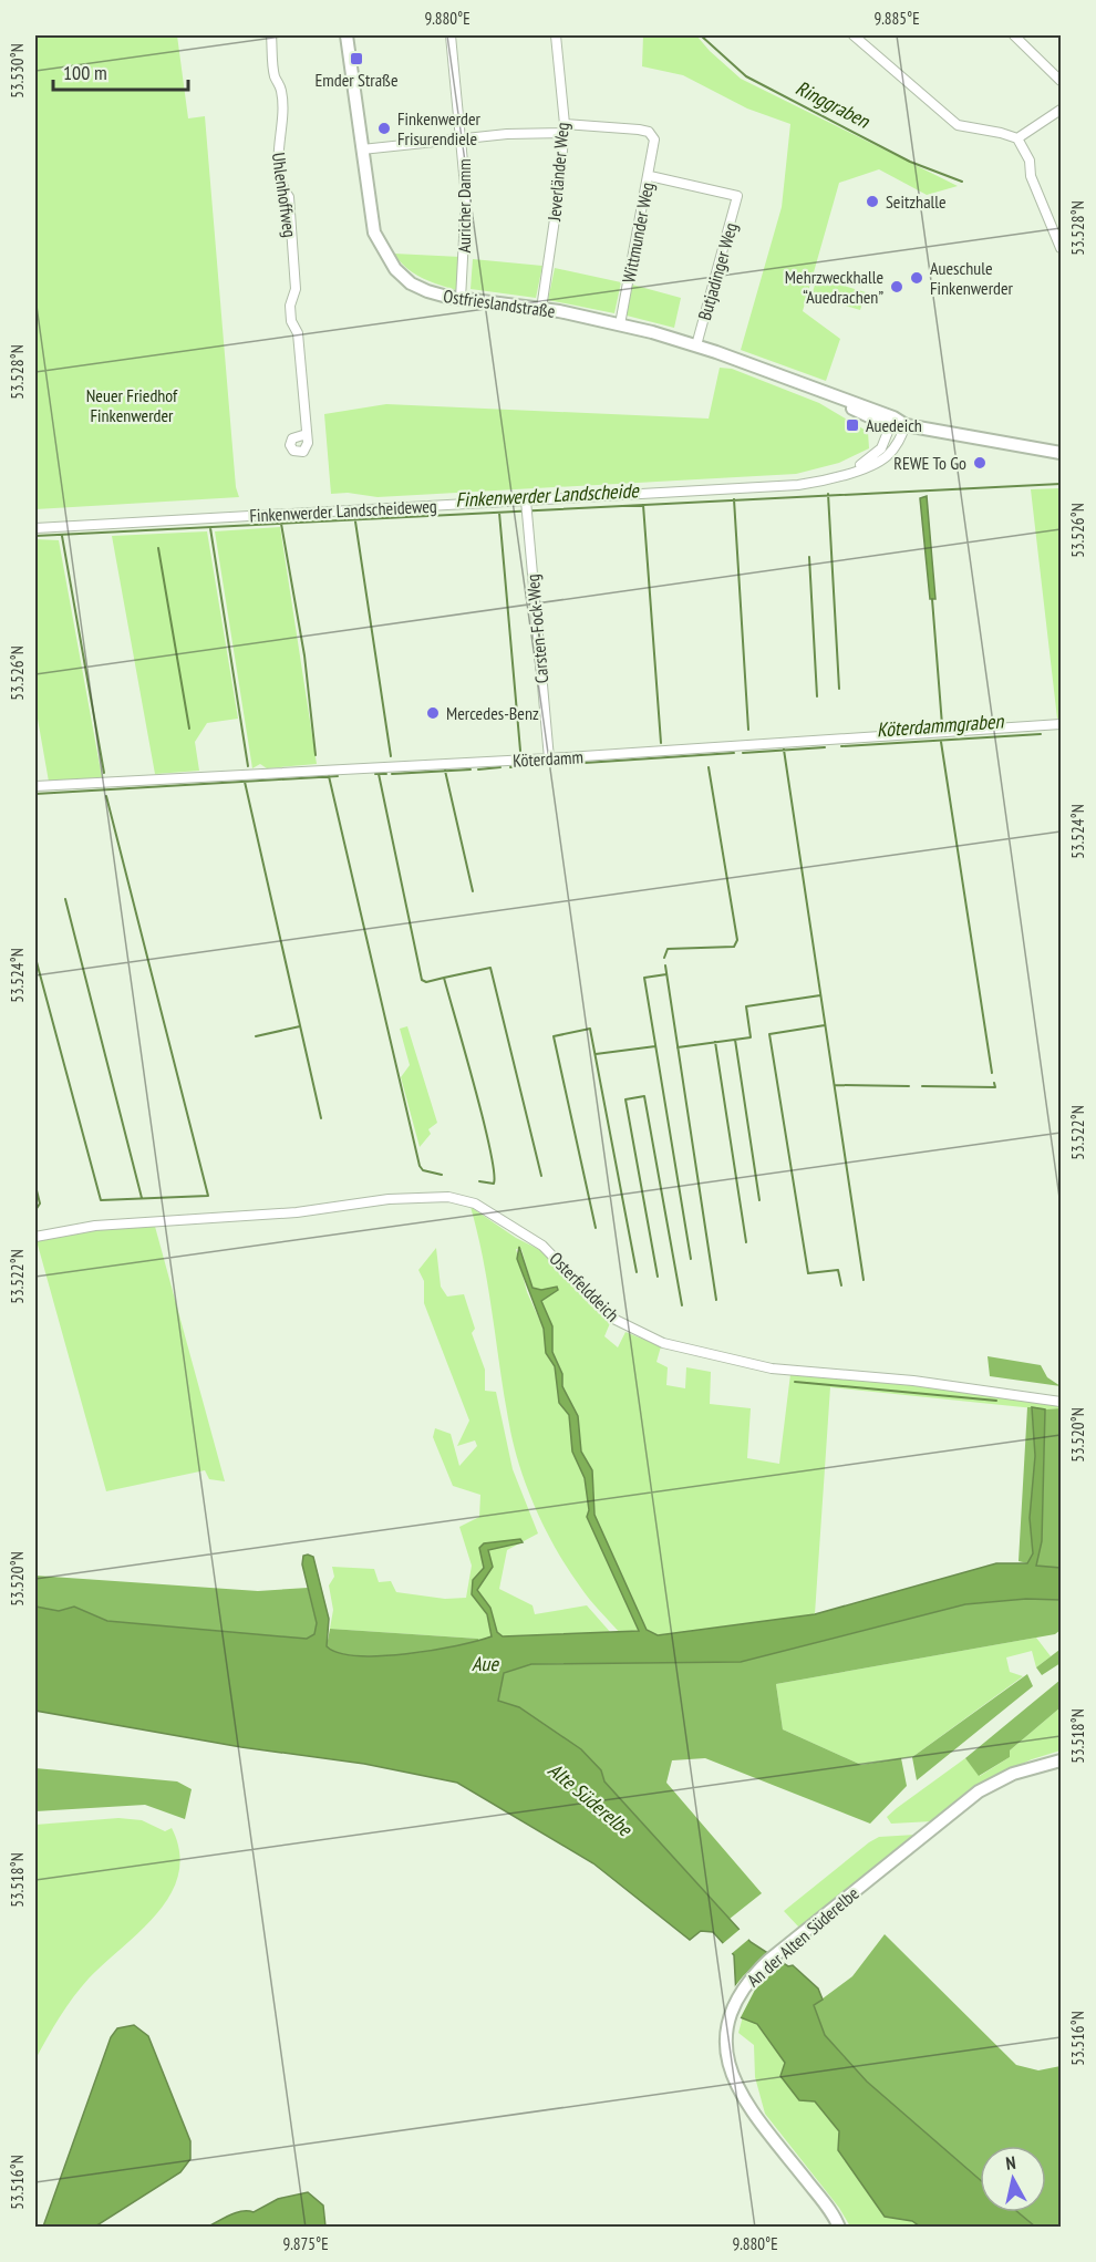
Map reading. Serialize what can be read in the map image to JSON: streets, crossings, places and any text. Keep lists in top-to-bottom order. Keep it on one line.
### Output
{"streets":{"street":["Jeverländer Weg","Uhlenhoffweg","Auricher Damm","Wittmunder Weg","Butjadinger Weg","Ostfrieslandstraße","Finkenwerder Landscheideweg","Carsten-Fock-Weg","Köterdamm","Osterfelddeich","An der Alten Süderelbe"]},"crossings":[["Jeverländer Weg","Wittmunder Weg"],["Jeverländer Weg","Ostfrieslandstraße"],["Auricher Damm","Ostfrieslandstraße"],["Wittmunder Weg","Butjadinger Weg"],["Wittmunder Weg","Ostfrieslandstraße"],["Butjadinger Weg","Ostfrieslandstraße"],["Ostfrieslandstraße","Finkenwerder Landscheideweg"],["Finkenwerder Landscheideweg","Carsten-Fock-Weg"],["Carsten-Fock-Weg","Köterdamm"]],"water":["Ringgraben","Finkenwerder Landscheide","Köterdammgraben","Aue","Alte Süderelbe"],"parks":["Neuer Friedhof Finkenwerder"],"places":{"transit":["Emder Straße","Auedeich"],"other":["Finkenwerder Frisurendiele","Seitzhalle","Aueschule Finkenwerder","Mehrzweckhalle “Auedrachen”","REWE To Go","Mercedes-Benz"]},"scale_bar":"100 m","north":"top","coordinates":["9.880°E","9.885°E","53.530°N","53.528°N","53.526°N","53.524°N","53.522°N","53.520°N","53.518°N","53.516°N","9.875°E"]}
